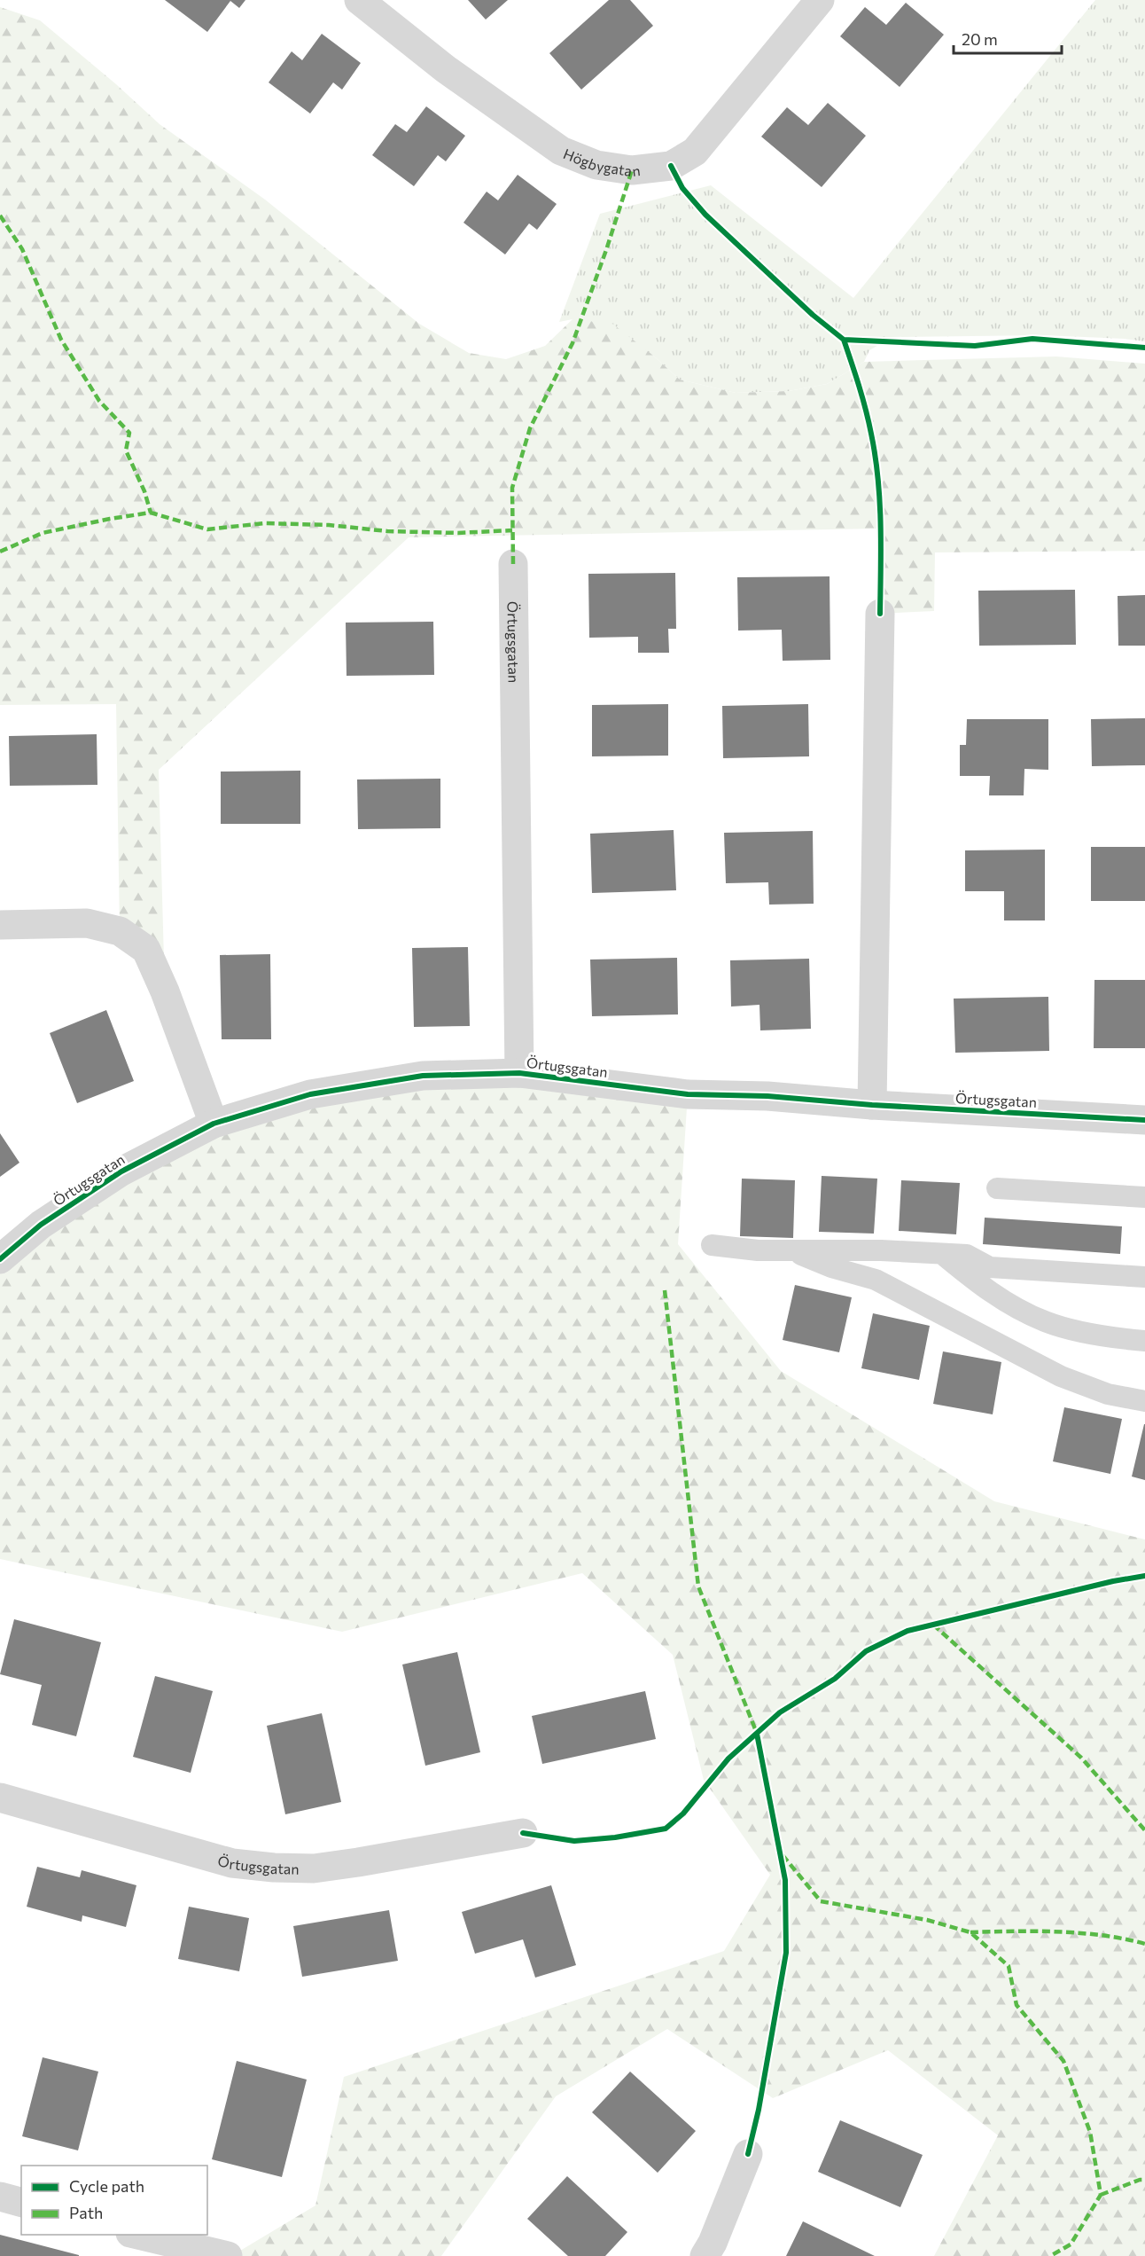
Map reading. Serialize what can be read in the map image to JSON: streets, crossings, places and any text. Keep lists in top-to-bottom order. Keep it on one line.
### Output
{"streets":{"street":["Högbygatan","Örtugsgatan"]},"legend":["Cycle path","Path"],"scale_bar":"20 m"}
